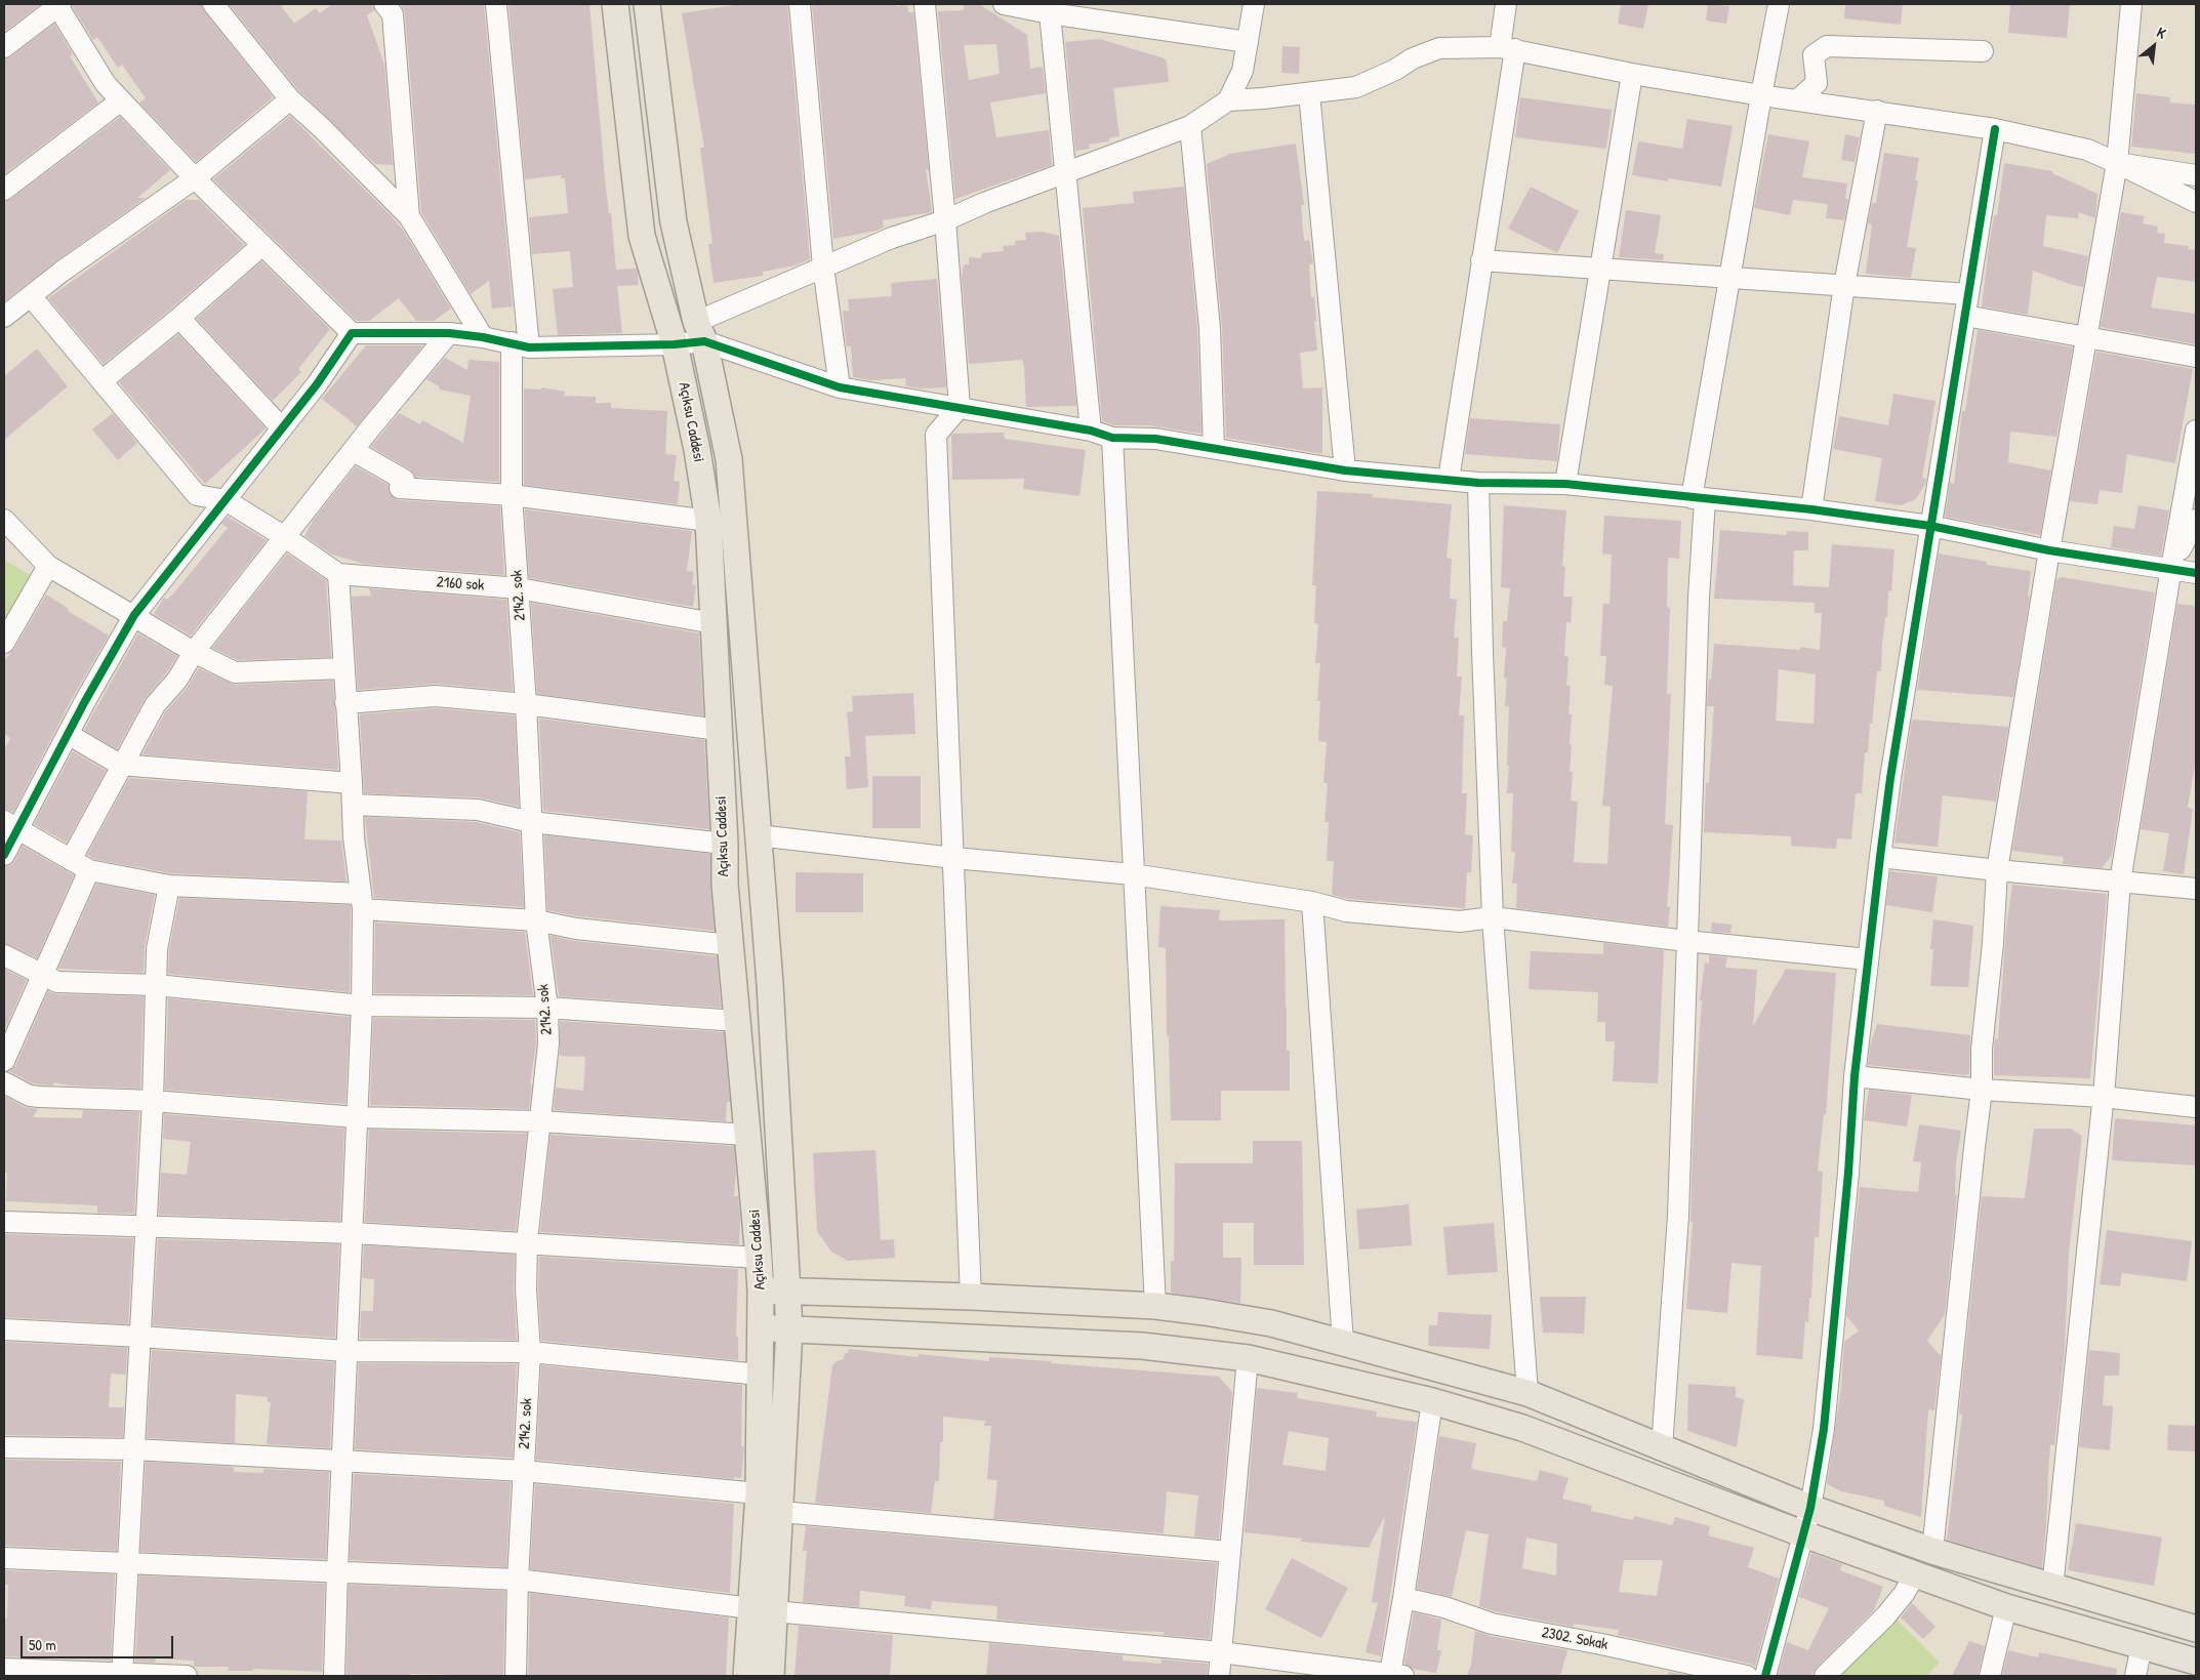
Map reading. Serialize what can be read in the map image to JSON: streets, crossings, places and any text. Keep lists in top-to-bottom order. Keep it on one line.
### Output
{"streets":{"main road":["Açıksu Caddesi"],"street":["2160 sok","2142. sok","2302. Sokak"]},"crossings":[["Açıksu Caddesi","2160 sok"],["2160 sok","2142. sok"]],"scale_bar":"50 m","north":"top right"}
